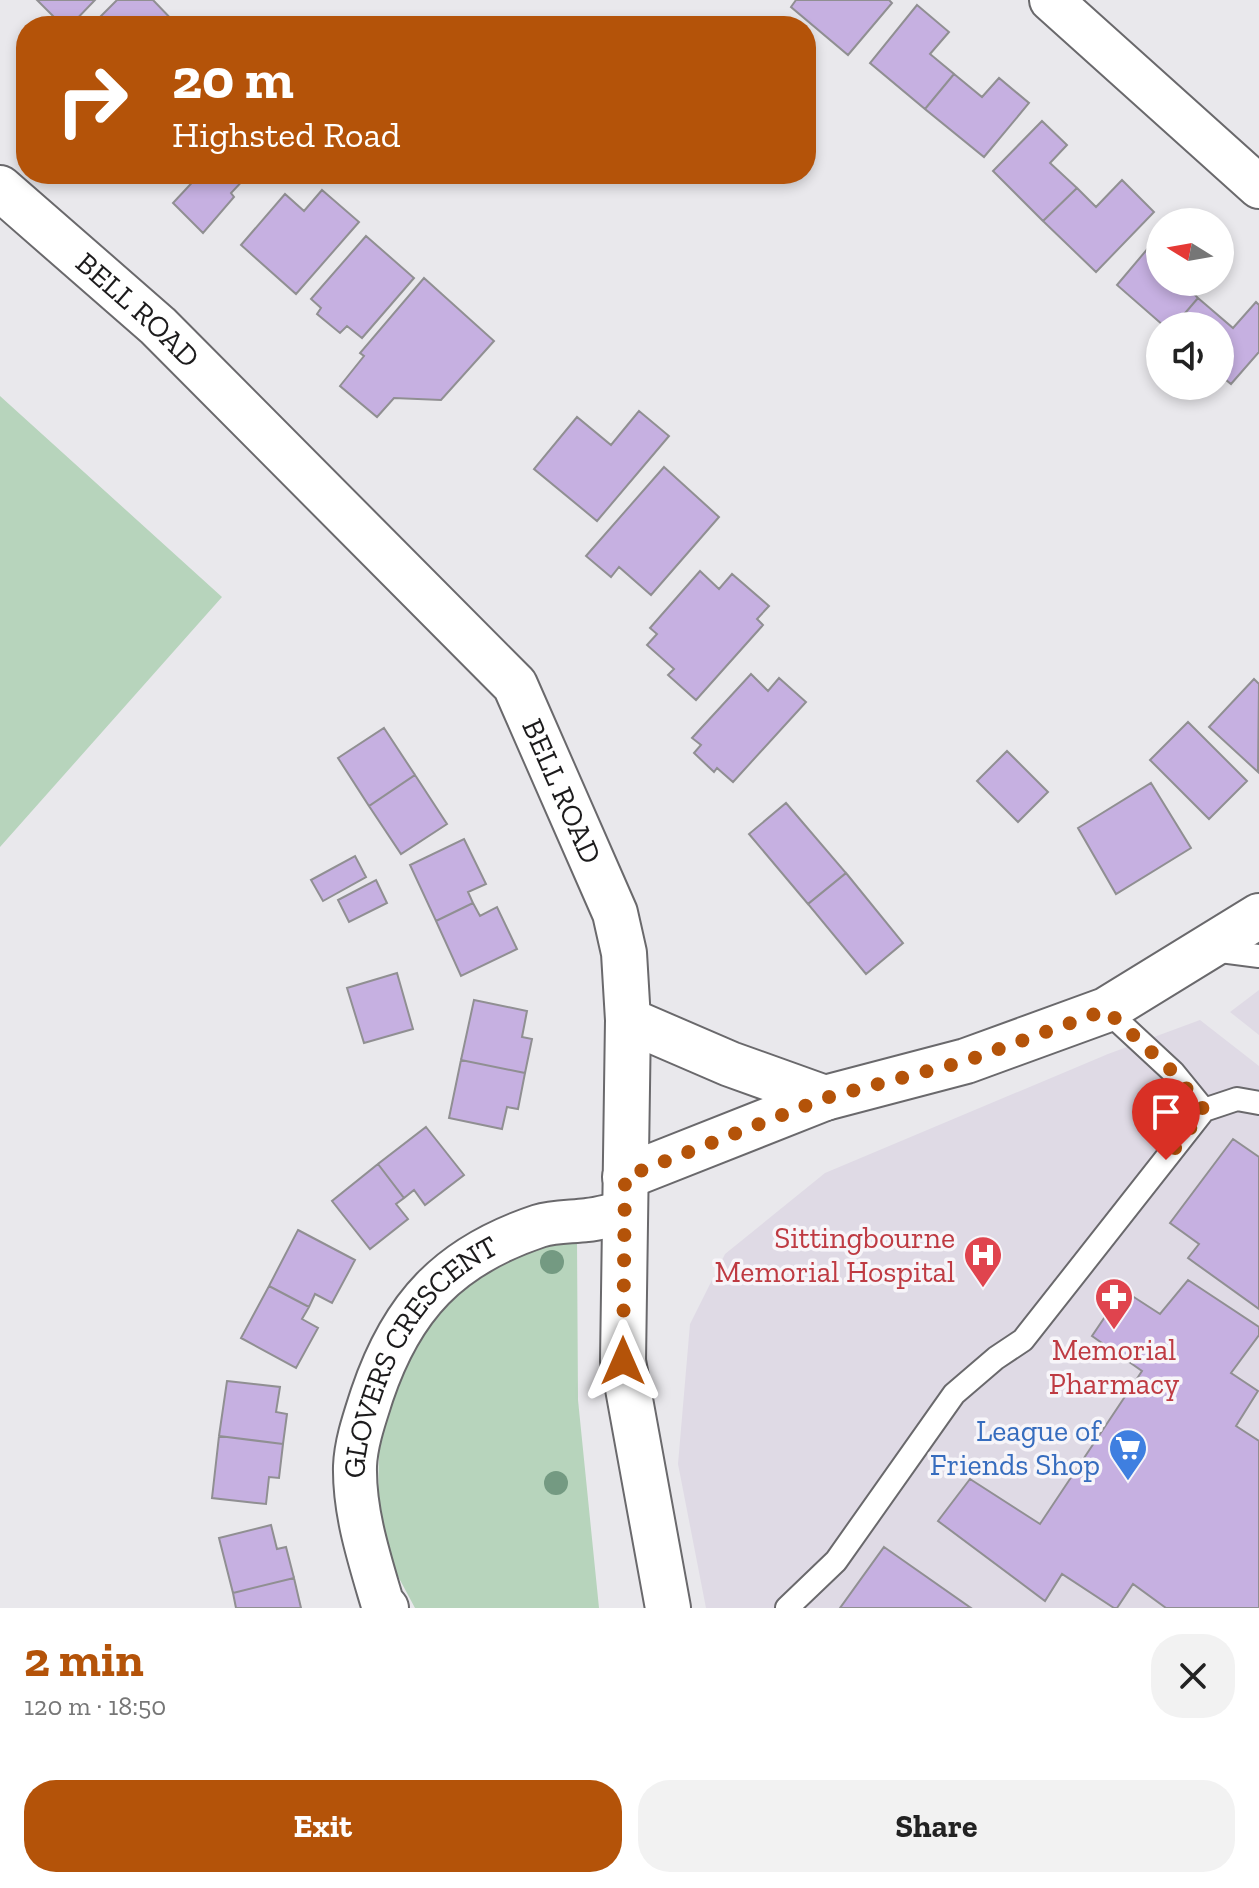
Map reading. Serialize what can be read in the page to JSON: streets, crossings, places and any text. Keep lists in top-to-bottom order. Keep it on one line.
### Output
{"streets":{"street":["BELL ROAD","GLOVERS CRESCENT"]},"crossings":[["BELL ROAD","GLOVERS CRESCENT"]],"places":{"hospital":["Sittingbourne Memorial Hospital"],"pharmacy":["Memorial Pharmacy"],"supermarket":["League of Friends Shop"]},"north":"left","page":{"turn":["20 m","Highsted Road"],"heading":["2 min","120 m · 18:50"],"buttons":["Exit","Share"]}}
